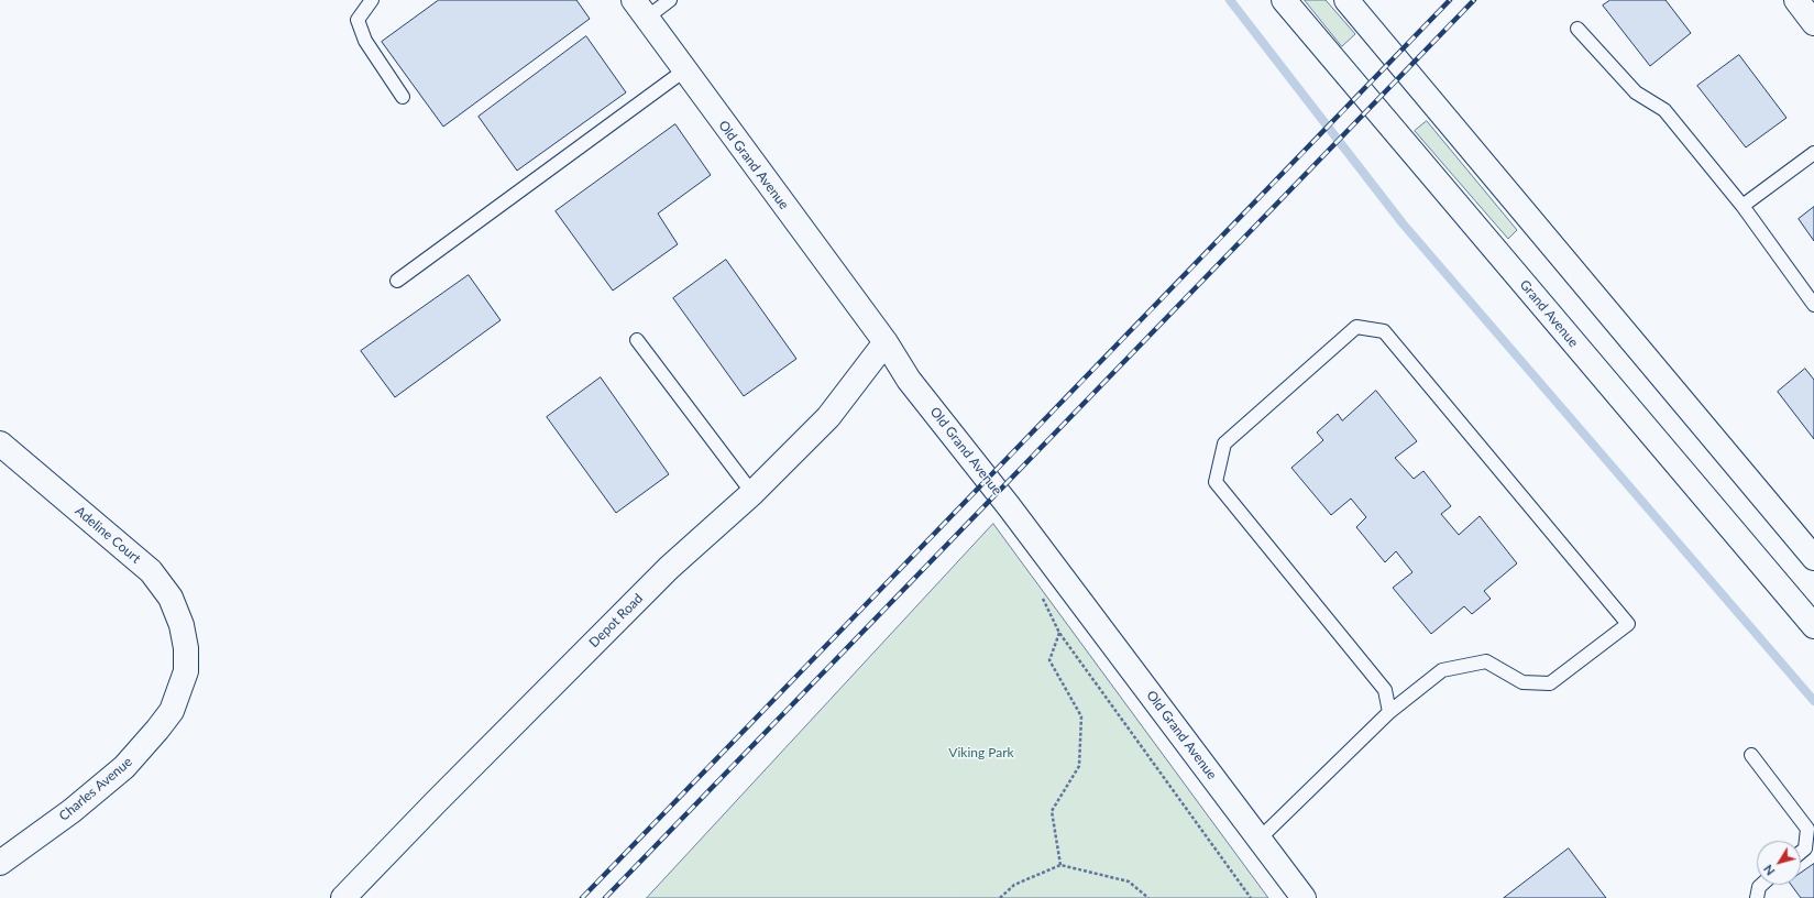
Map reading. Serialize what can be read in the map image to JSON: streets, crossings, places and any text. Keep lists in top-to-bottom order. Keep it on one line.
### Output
{"streets":{"street":["Old Grand Avenue","Grand Avenue","Adeline Court","Depot Road","Charles Avenue"]},"crossings":[["Old Grand Avenue","Depot Road"],["Adeline Court","Charles Avenue"]],"parks":["Viking Park"],"north":"bottom left"}
